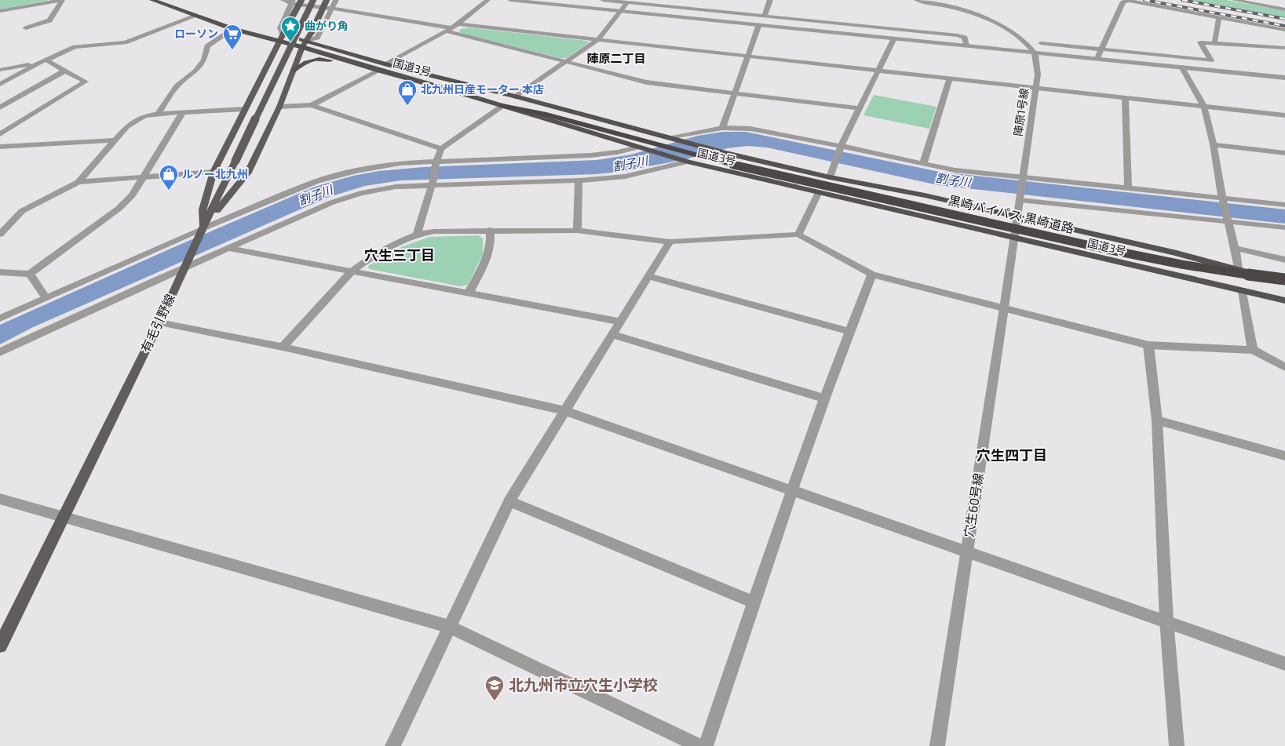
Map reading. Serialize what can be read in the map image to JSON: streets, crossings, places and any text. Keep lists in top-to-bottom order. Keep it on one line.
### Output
{"streets":{"highway":["国道3号","黒崎バイパス;黒崎道路"],"main road":["有毛引野線"],"street":["陣原1号線","穴生60号線"]},"crossings":[["国道3号","黒崎バイパス;黒崎道路"],["国道3号","穴生60号線"],["陣原1号線","穴生60号線"]],"districts":["陣原二丁目","穴生三丁目","穴生四丁目"],"water":["割子川"],"places":{"place":["曲がり角"],"supermarket":["ローソン"],"shop":["北九州日産モーター 本店","ルノー北九州"],"school or university":["北九州市立穴生小学校"]}}
